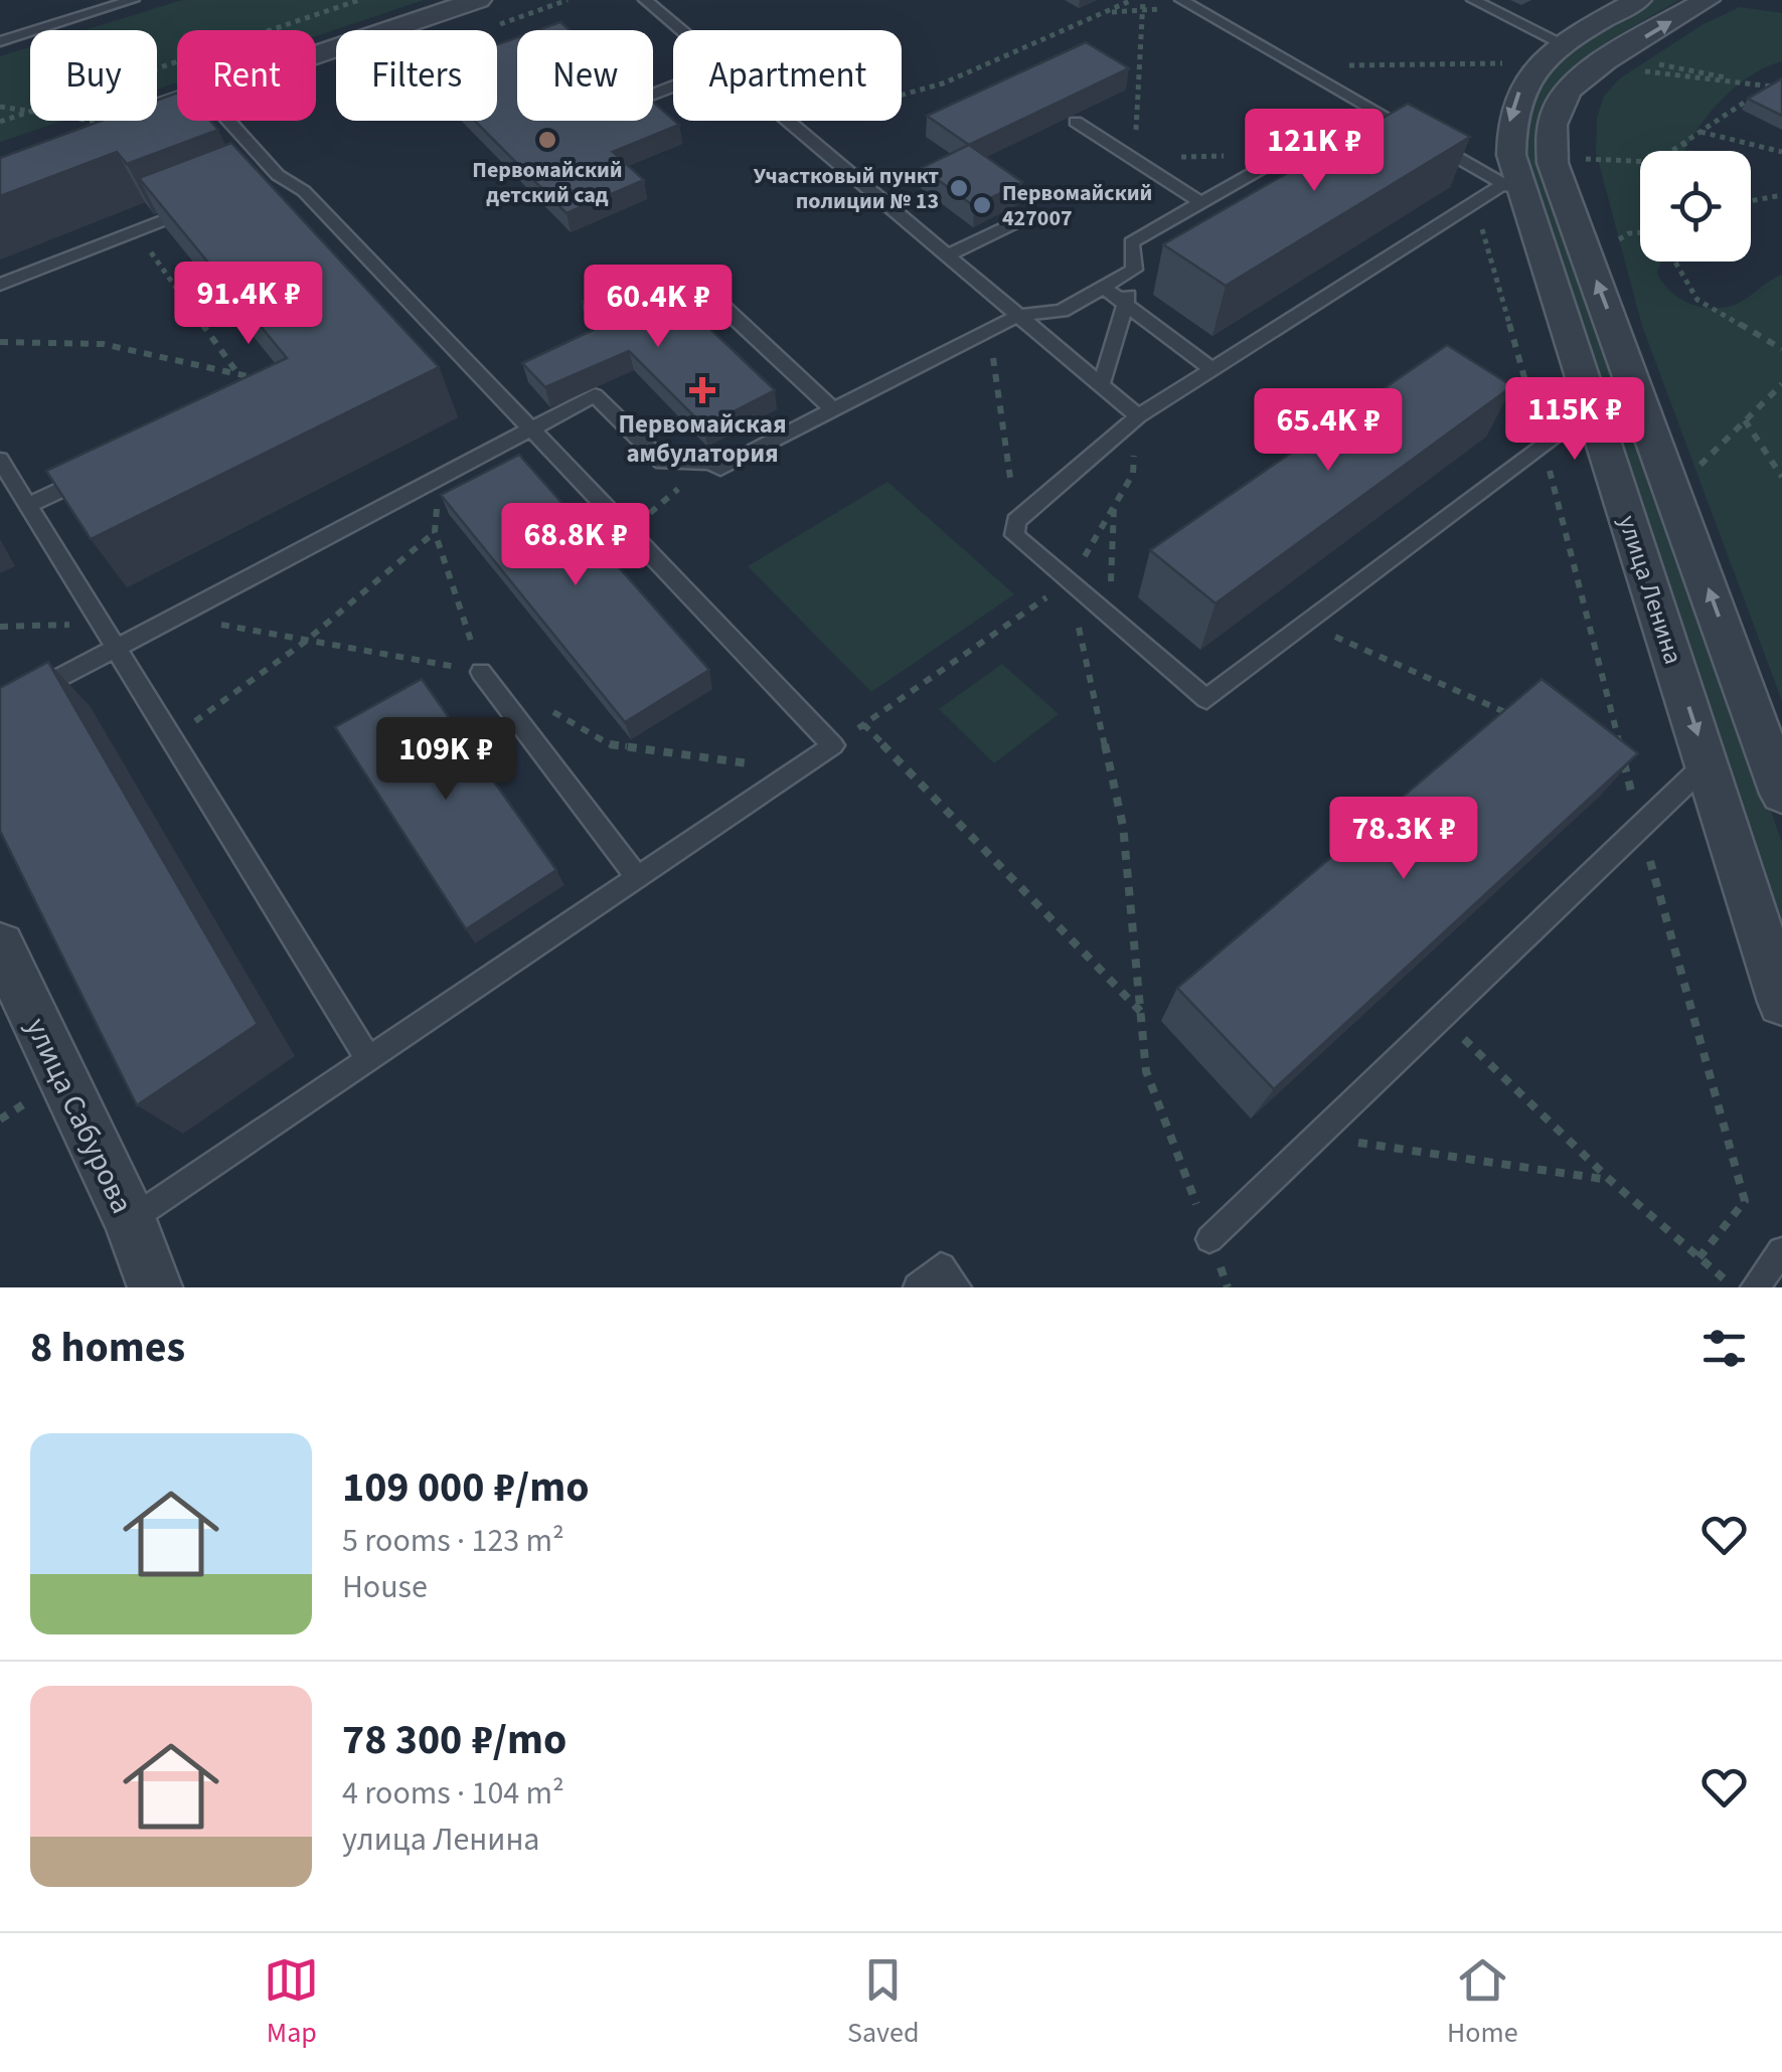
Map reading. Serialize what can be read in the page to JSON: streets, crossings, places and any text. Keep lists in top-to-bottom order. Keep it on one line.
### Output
{"streets":{"street":["улица Ленина","улица Сабурова"]},"places":{"other":["Первомайский детский сад","Участковый пункт полиции № 13","Первомайский 427007"],"health":["Первомайская амбулатория"]},"page":{"chip":["Buy","Rent","Filters","New","Apartment"],"price":["121K ₽","91.4K ₽","60.4K ₽","115K ₽","65.4K ₽","68.8K ₽","109K ₽","78.3K ₽"],"heading":"8 homes","list":[{"name":"109 000 ₽/mo","note":"5 rooms · 123 m² · House"},{"name":"78 300 ₽/mo","note":"4 rooms · 104 m² · улица Ленина"}],"tabs":["Map","Saved","Home"]}}
